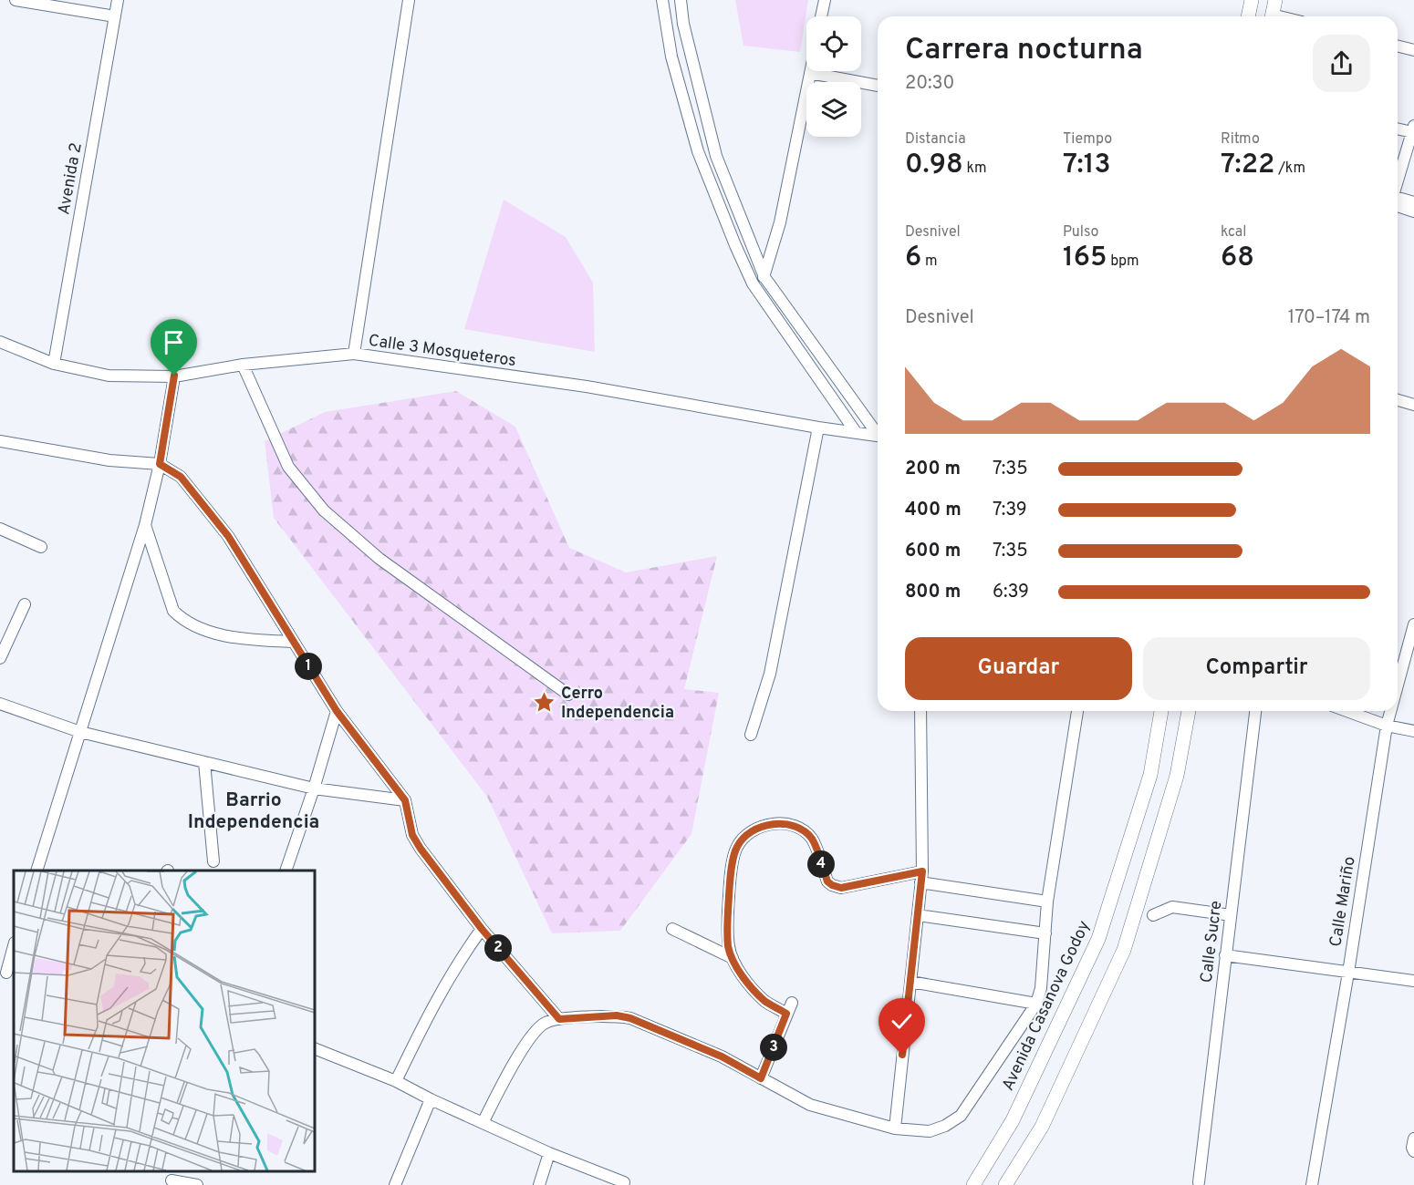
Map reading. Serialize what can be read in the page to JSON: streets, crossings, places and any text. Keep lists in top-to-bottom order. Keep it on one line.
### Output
{"streets":{"street":["Avenida 2","Calle 3 Mosqueteros","Calle Mariño","Calle Sucre","Avenida Casanova Godoy"]},"crossings":[["Avenida 2","Calle 3 Mosqueteros"]],"districts":["Barrio Independencia"],"places":{"place":["Cerro Independencia"]},"page":{"heading":["Carrera nocturna","20:30"],"stats":[["Distancia","0.98 km"],["Tiempo","7:13"],["Ritmo","7:22 /km"],["Desnivel","6 m"],["Pulso","165 bpm"],["kcal","68"]],"chart":["Desnivel","170–174 m"],"list":[{"name":"200 m","note":"7:35"},{"name":"400 m","note":"7:39"},{"name":"600 m","note":"7:35"},{"name":"800 m","note":"6:39"}],"buttons":["Guardar","Compartir"],"pins":["1","4","2","3"]}}
